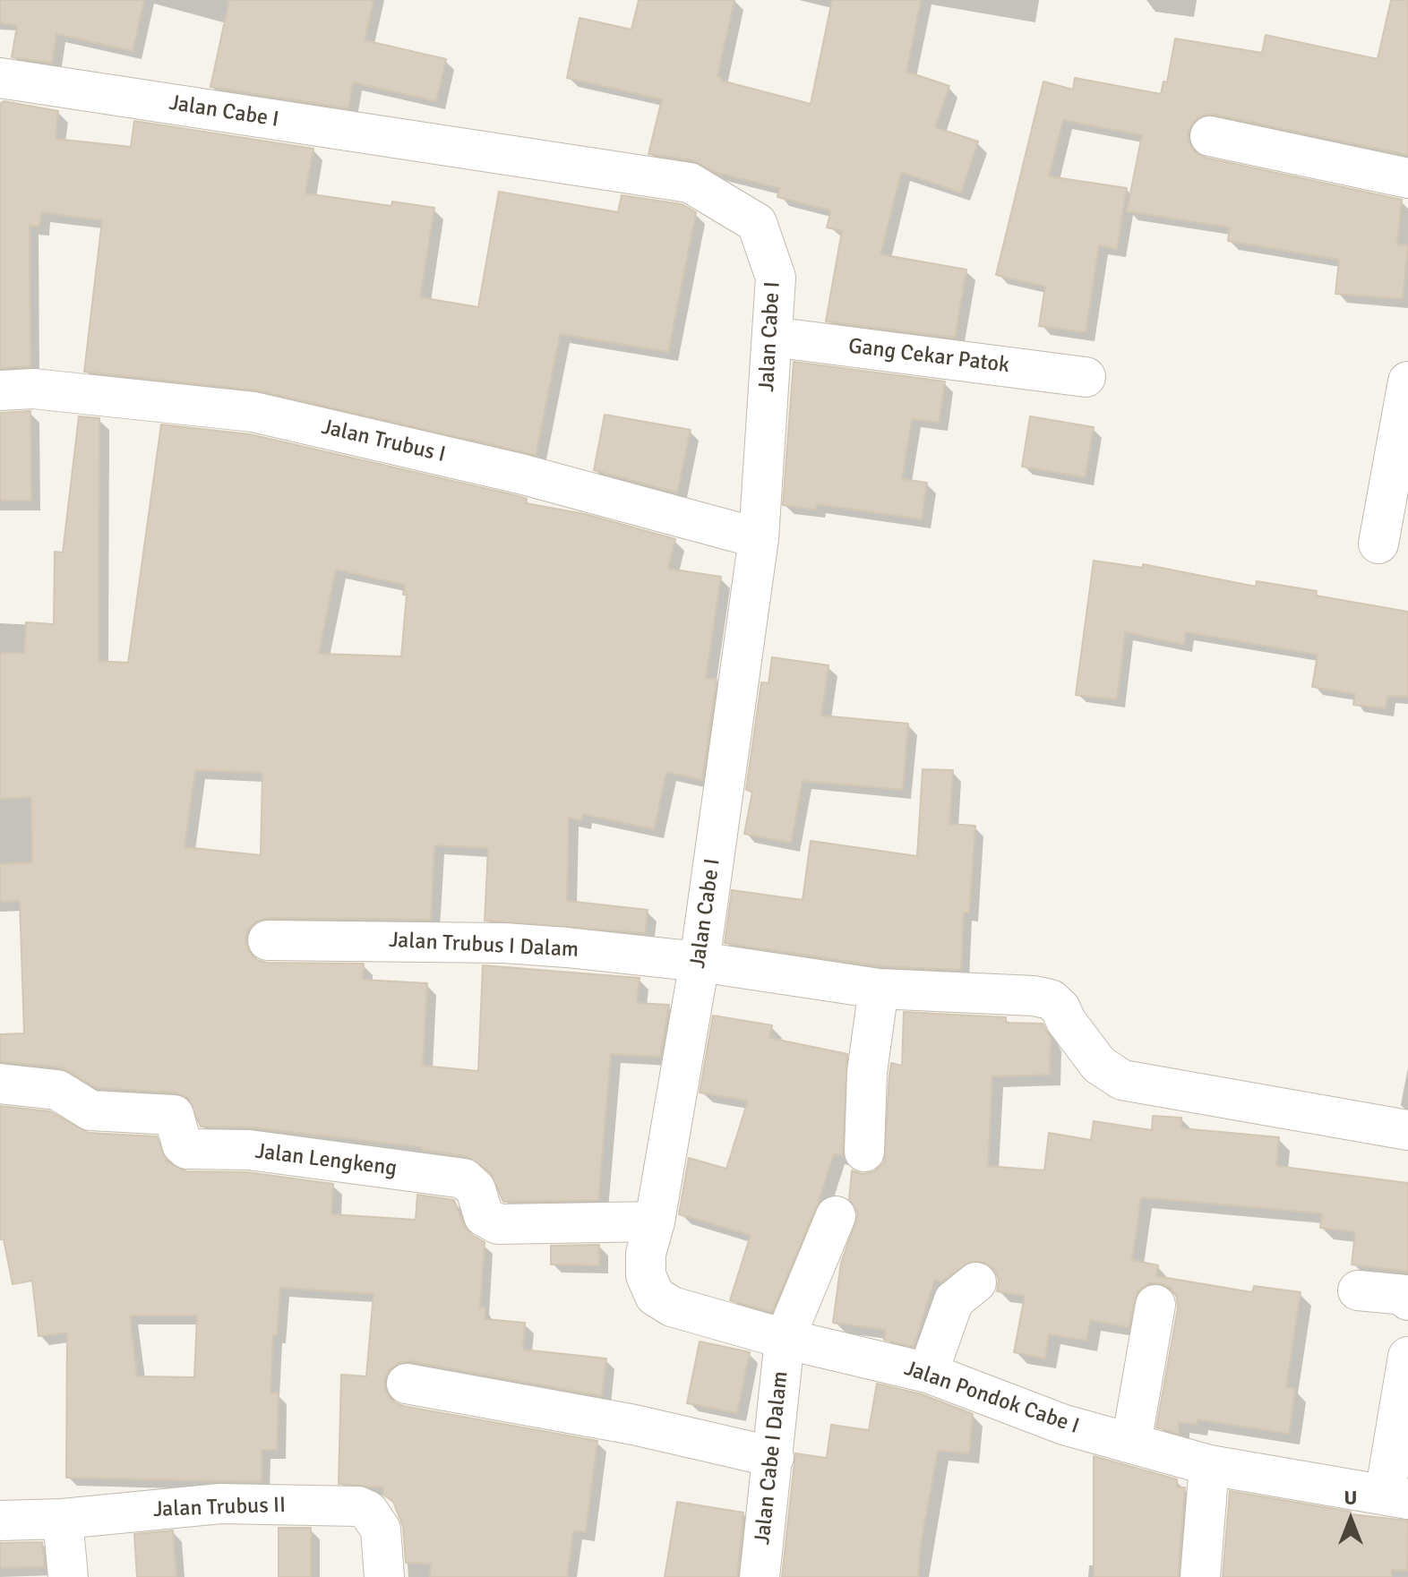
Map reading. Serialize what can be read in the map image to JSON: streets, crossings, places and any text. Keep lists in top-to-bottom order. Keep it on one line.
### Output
{"streets":{"street":["Jalan Cabe I","Gang Cekar Patok","Jalan Trubus I","Jalan Trubus I Dalam","Jalan Lengkeng","Jalan Pondok Cabe I","Jalan Cabe I Dalam","Jalan Trubus II"]},"crossings":[["Jalan Cabe I","Gang Cekar Patok"],["Jalan Cabe I","Jalan Trubus I"],["Jalan Cabe I","Jalan Trubus I Dalam"],["Jalan Cabe I","Jalan Lengkeng"],["Jalan Cabe I","Jalan Pondok Cabe I"],["Jalan Lengkeng","Jalan Pondok Cabe I"],["Jalan Pondok Cabe I","Jalan Cabe I Dalam"]],"north":"top"}
